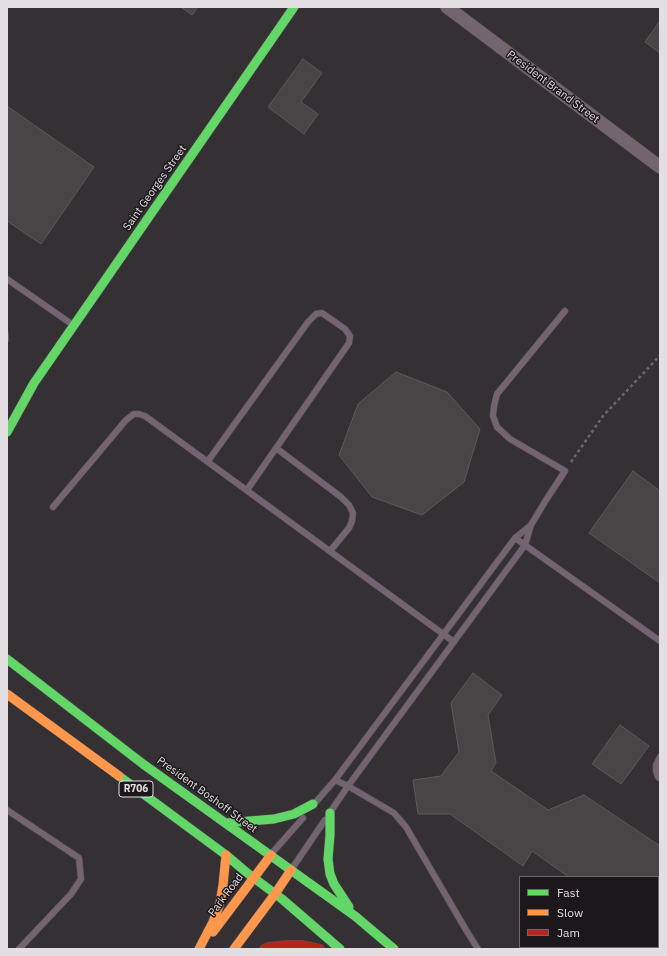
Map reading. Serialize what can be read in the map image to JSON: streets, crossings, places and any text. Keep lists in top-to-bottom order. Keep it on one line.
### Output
{"streets":{"main road":["Saint Georges Street","R706","President Boshoff Street","Park Road"],"street":["President Brand Street"]},"crossings":[["R706","Park Road"],["President Boshoff Street","Park Road"]],"legend":["Fast","Slow","Jam"]}
